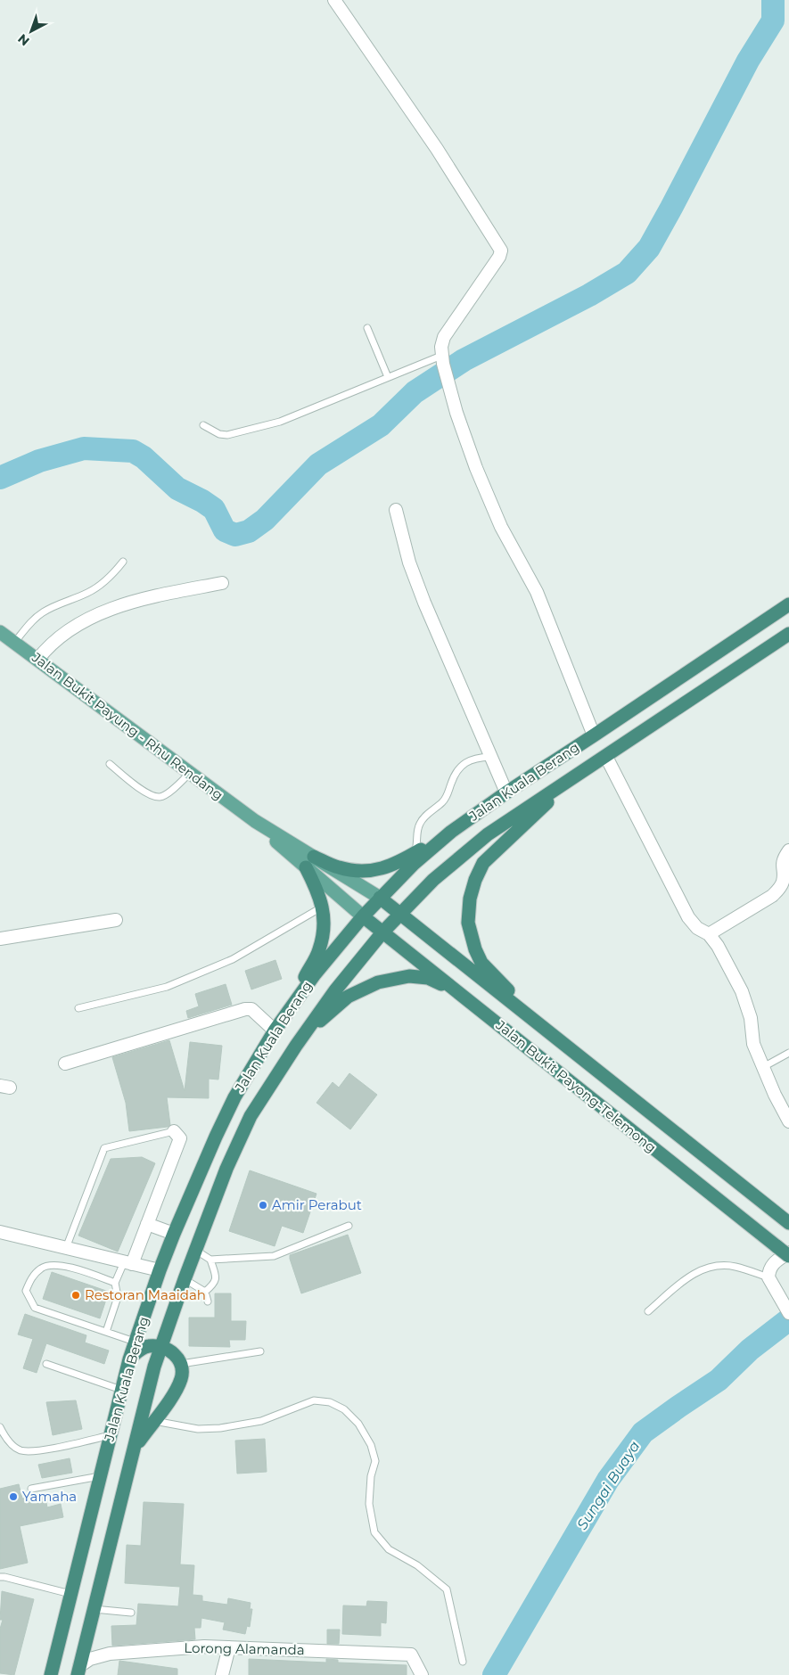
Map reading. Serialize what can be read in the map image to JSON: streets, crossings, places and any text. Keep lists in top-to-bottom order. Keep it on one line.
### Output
{"streets":{"highway":["Jalan Kuala Berang","Jalan Bukit Payong-Telemong"],"main road":["Jalan Bukit Payung - Rhu Rendang"],"street":["Lorong Alamanda"]},"crossings":[["Jalan Kuala Berang","Jalan Bukit Payong-Telemong"],["Jalan Kuala Berang","Lorong Alamanda"]],"water":["Sungai Buaya"],"places":["Amir Perabut","Restoran Maaidah","Yamaha"],"north":"bottom left"}
